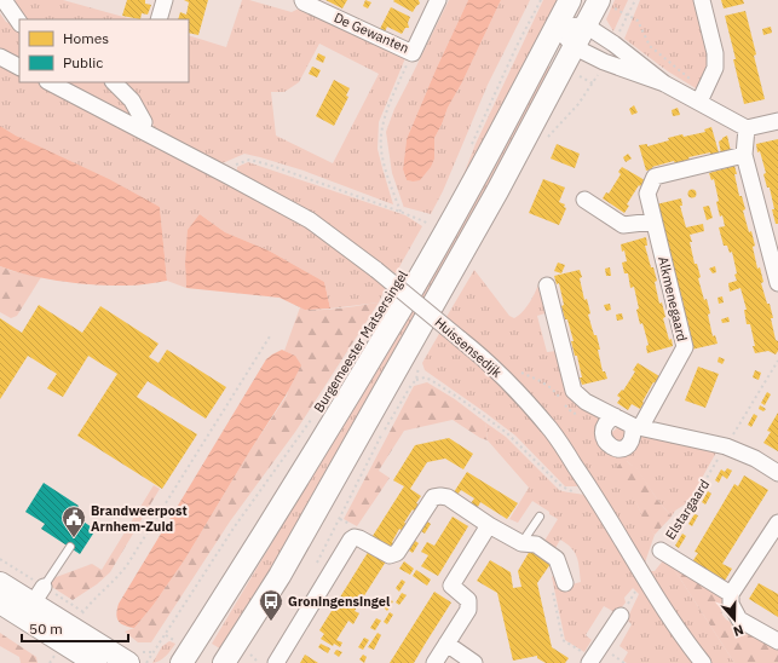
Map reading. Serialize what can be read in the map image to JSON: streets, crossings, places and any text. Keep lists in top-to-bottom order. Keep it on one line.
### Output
{"streets":{"main road":["Burgemeester Matsersingel"],"street":["De Gewanten","Alkmenegaard","Huissensedijk","Elstargaard"]},"places":{"public building":["Brandweerpost Arnhem-Zuid"],"bus stop":["Groningensingel"]},"legend":["Homes","Public"],"scale_bar":"50 m","north":"bottom"}
